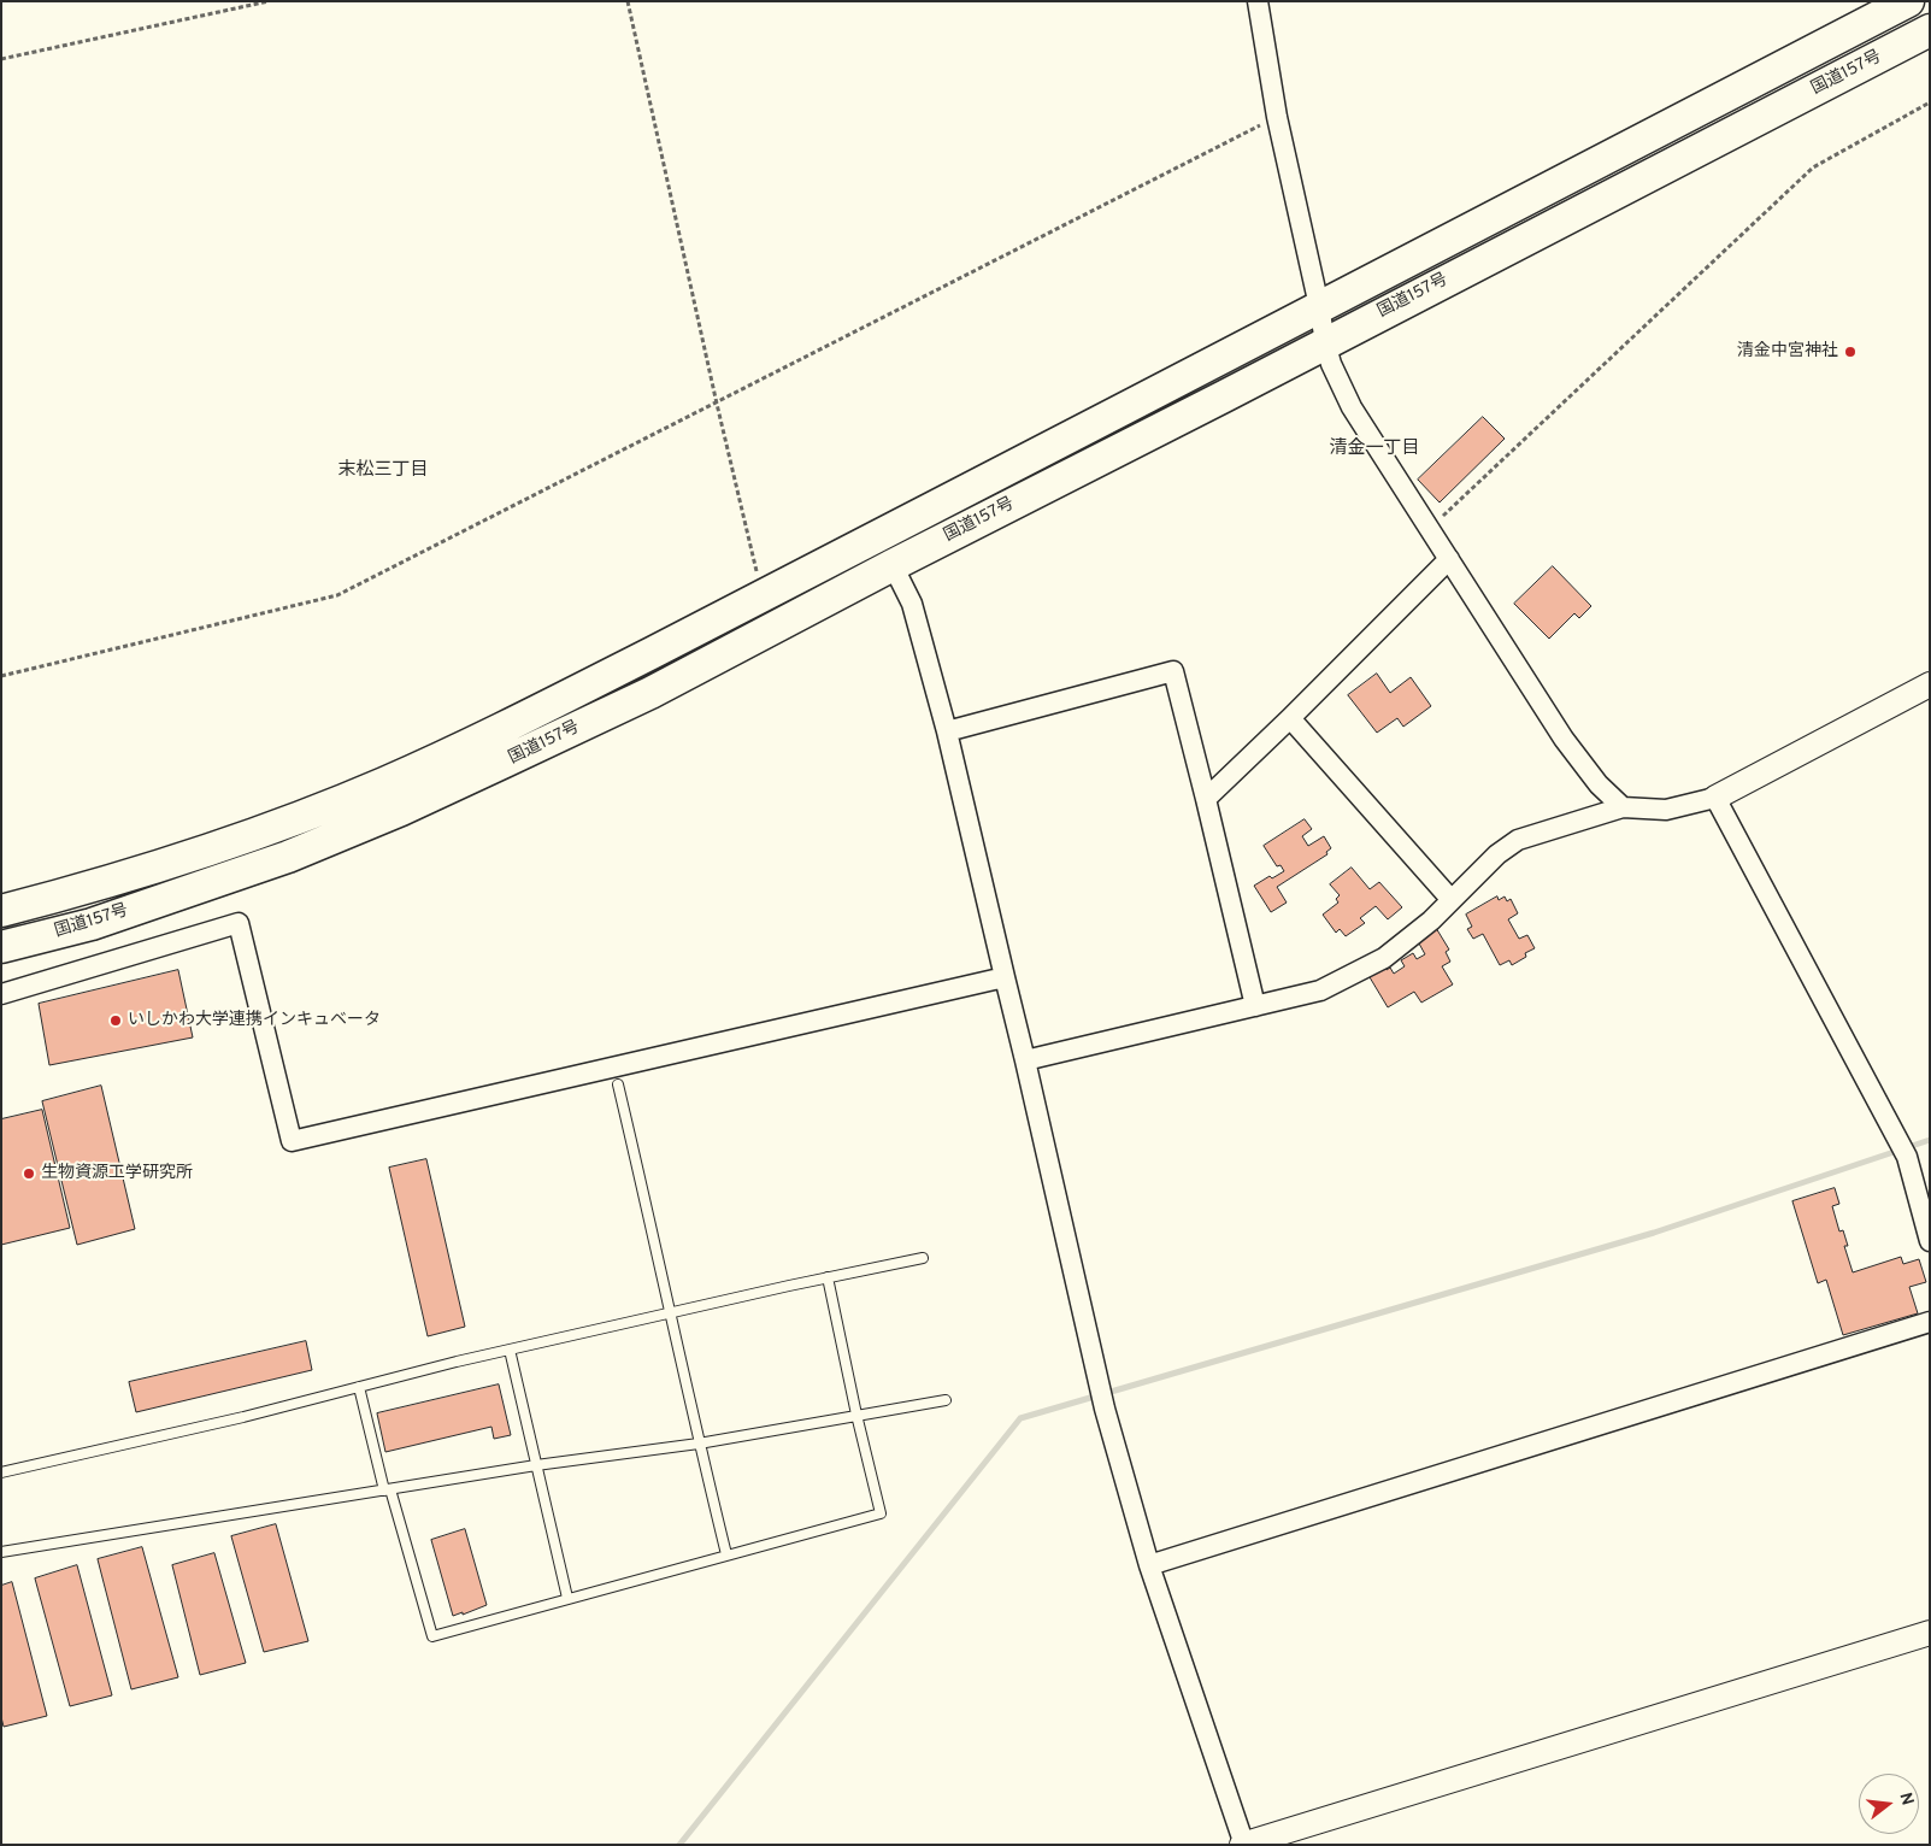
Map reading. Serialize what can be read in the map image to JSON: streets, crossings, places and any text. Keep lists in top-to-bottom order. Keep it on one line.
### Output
{"streets":{"highway":["国道157号"]},"districts":["清金一丁目","末松三丁目"],"places":["清金中宮神社","いしかわ大学連携インキュベータ","生物資源工学研究所"],"north":"right"}
